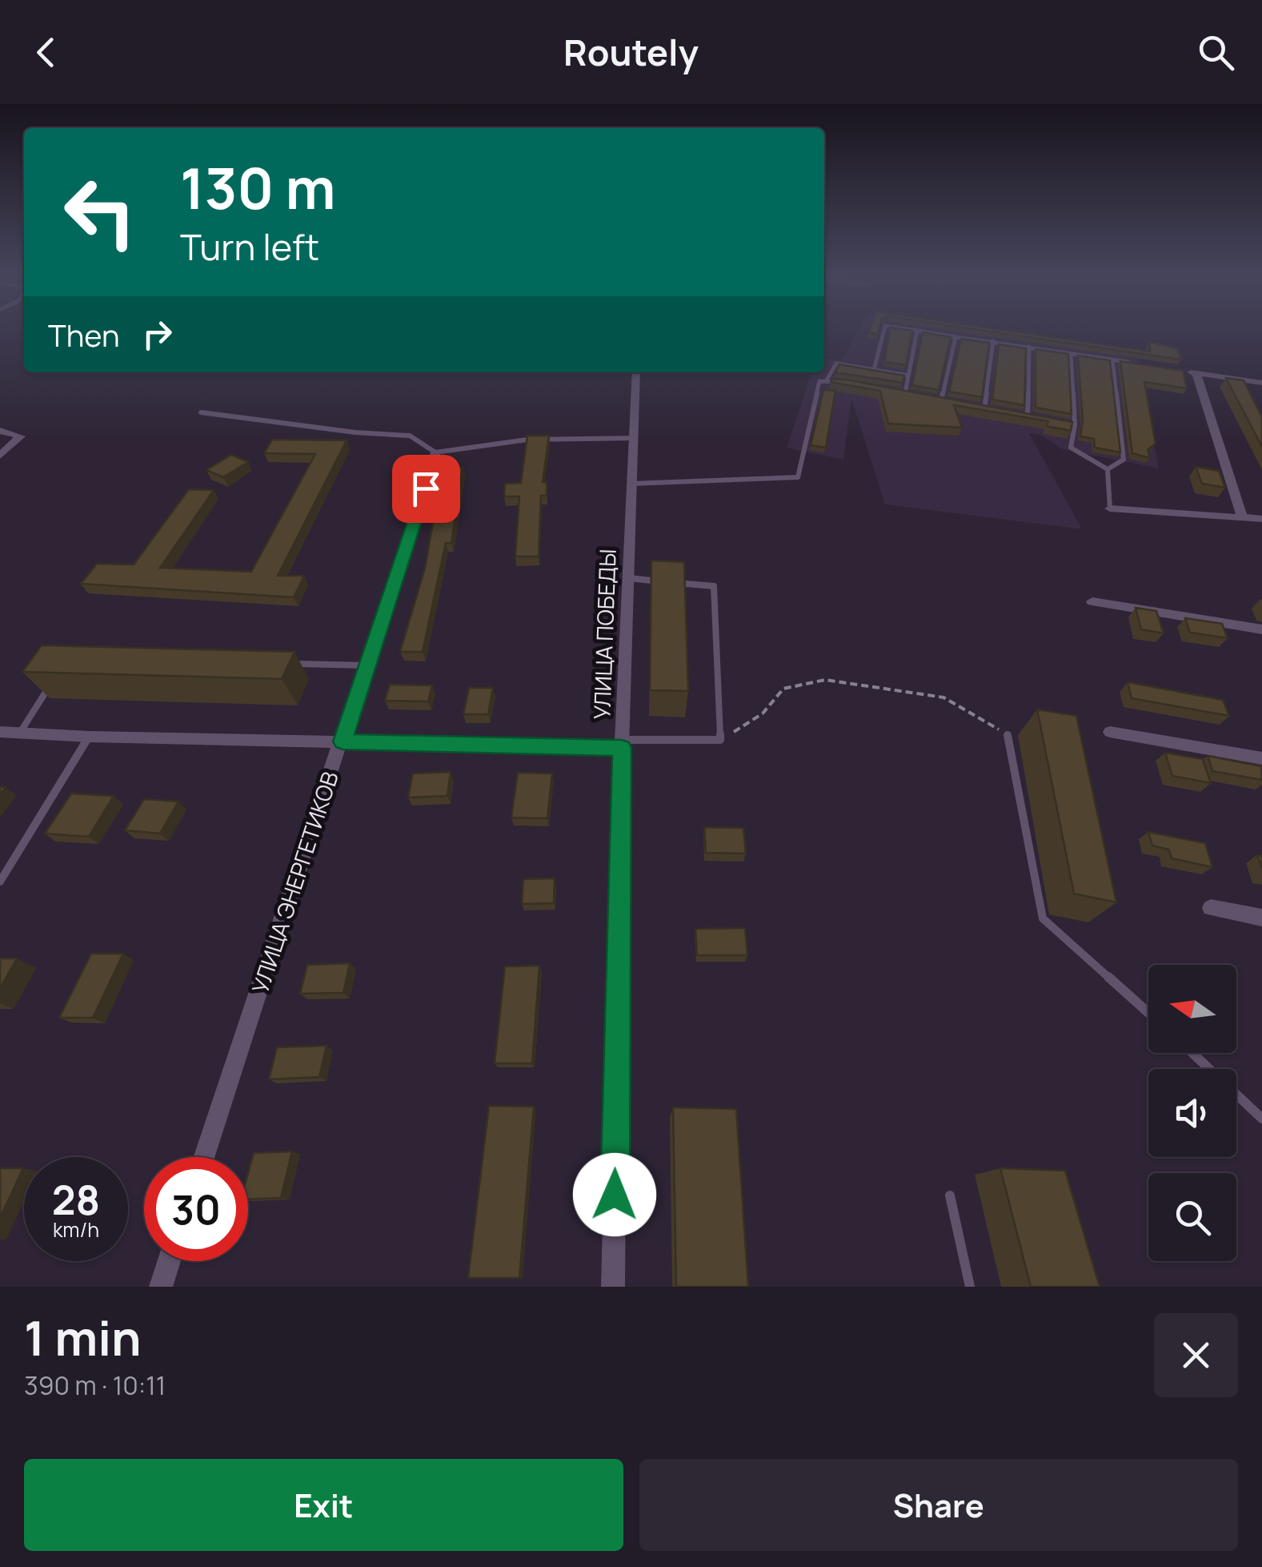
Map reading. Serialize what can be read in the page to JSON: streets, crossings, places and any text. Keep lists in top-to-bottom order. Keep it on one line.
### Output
{"streets":{"street":["УЛИЦА ПОБЕДЫ","УЛИЦА ЭНЕРГЕТИКОВ"]},"north":"left","page":{"header":"Routely","turn":["130 m","Turn left"],"then":"Then","speed":"28 km/h","limit":"30","heading":["1 min","390 m · 10:11"],"buttons":["Exit","Share"]}}
